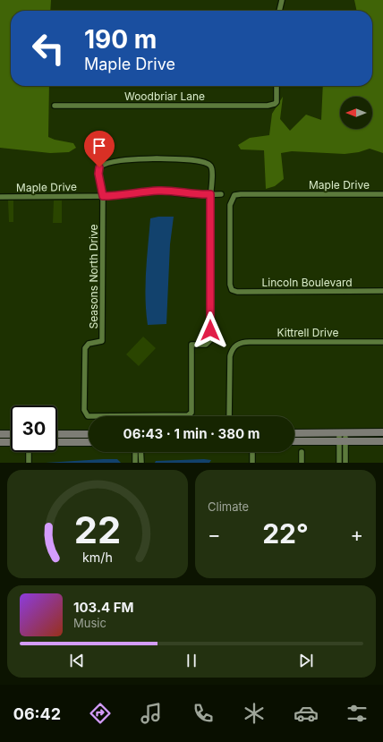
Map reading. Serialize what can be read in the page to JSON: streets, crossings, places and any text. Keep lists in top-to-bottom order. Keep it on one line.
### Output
{"streets":{"street":["Woodbriar Lane","Maple Drive","Seasons North Drive","Lincoln Boulevard","Kittrell Drive"]},"crossings":[["Maple Drive","Seasons North Drive"],["Maple Drive","Lincoln Boulevard"]],"north":"left","page":{"turn":["190 m","Maple Drive"],"limit":"30","trip":"06:43 · 1 min · 380 m","tile":"Climate","heat":["−","22°","+"],"song":["103.4 FM","Music"],"tabs":"06:42","gauge":["22","km/h"]}}
